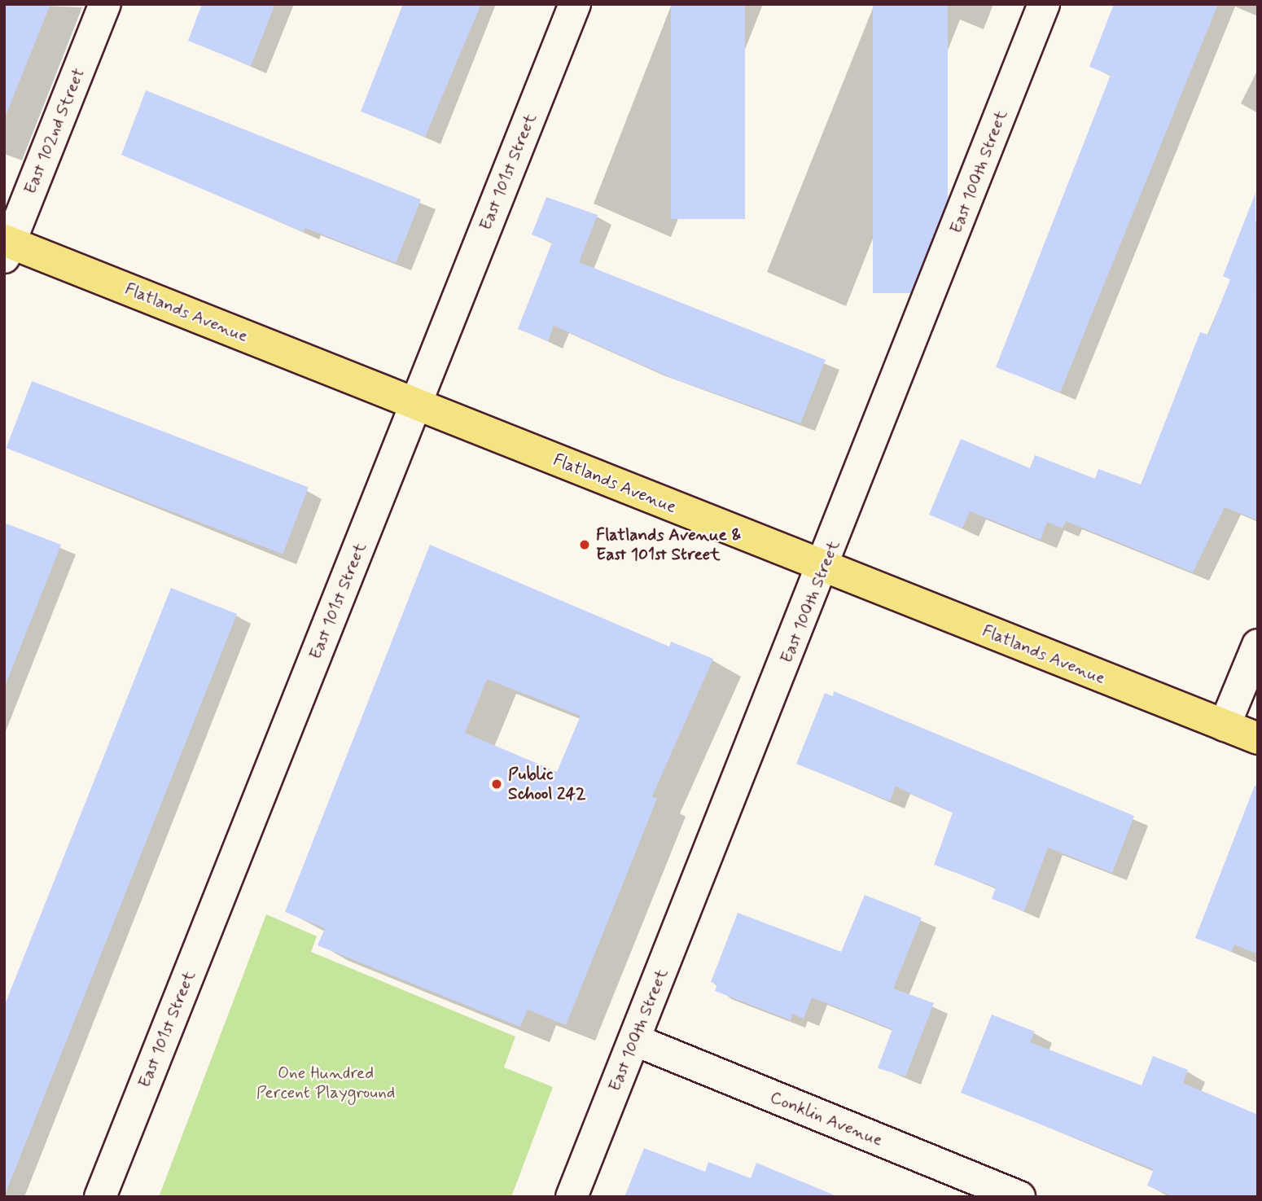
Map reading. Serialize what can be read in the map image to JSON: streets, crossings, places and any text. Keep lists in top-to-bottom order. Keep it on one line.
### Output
{"streets":{"main road":["Flatlands Avenue"],"street":["East 102nd Street","East 101st Street","East 100th Street","Conklin Avenue"]},"crossings":[["East 102nd Street","Flatlands Avenue"],["East 101st Street","Flatlands Avenue"],["East 100th Street","Flatlands Avenue"],["East 100th Street","Conklin Avenue"]],"parks":["One Hundred Percent Playground"],"places":["Flatlands Avenue & East 101st Street","Public School 242"]}
